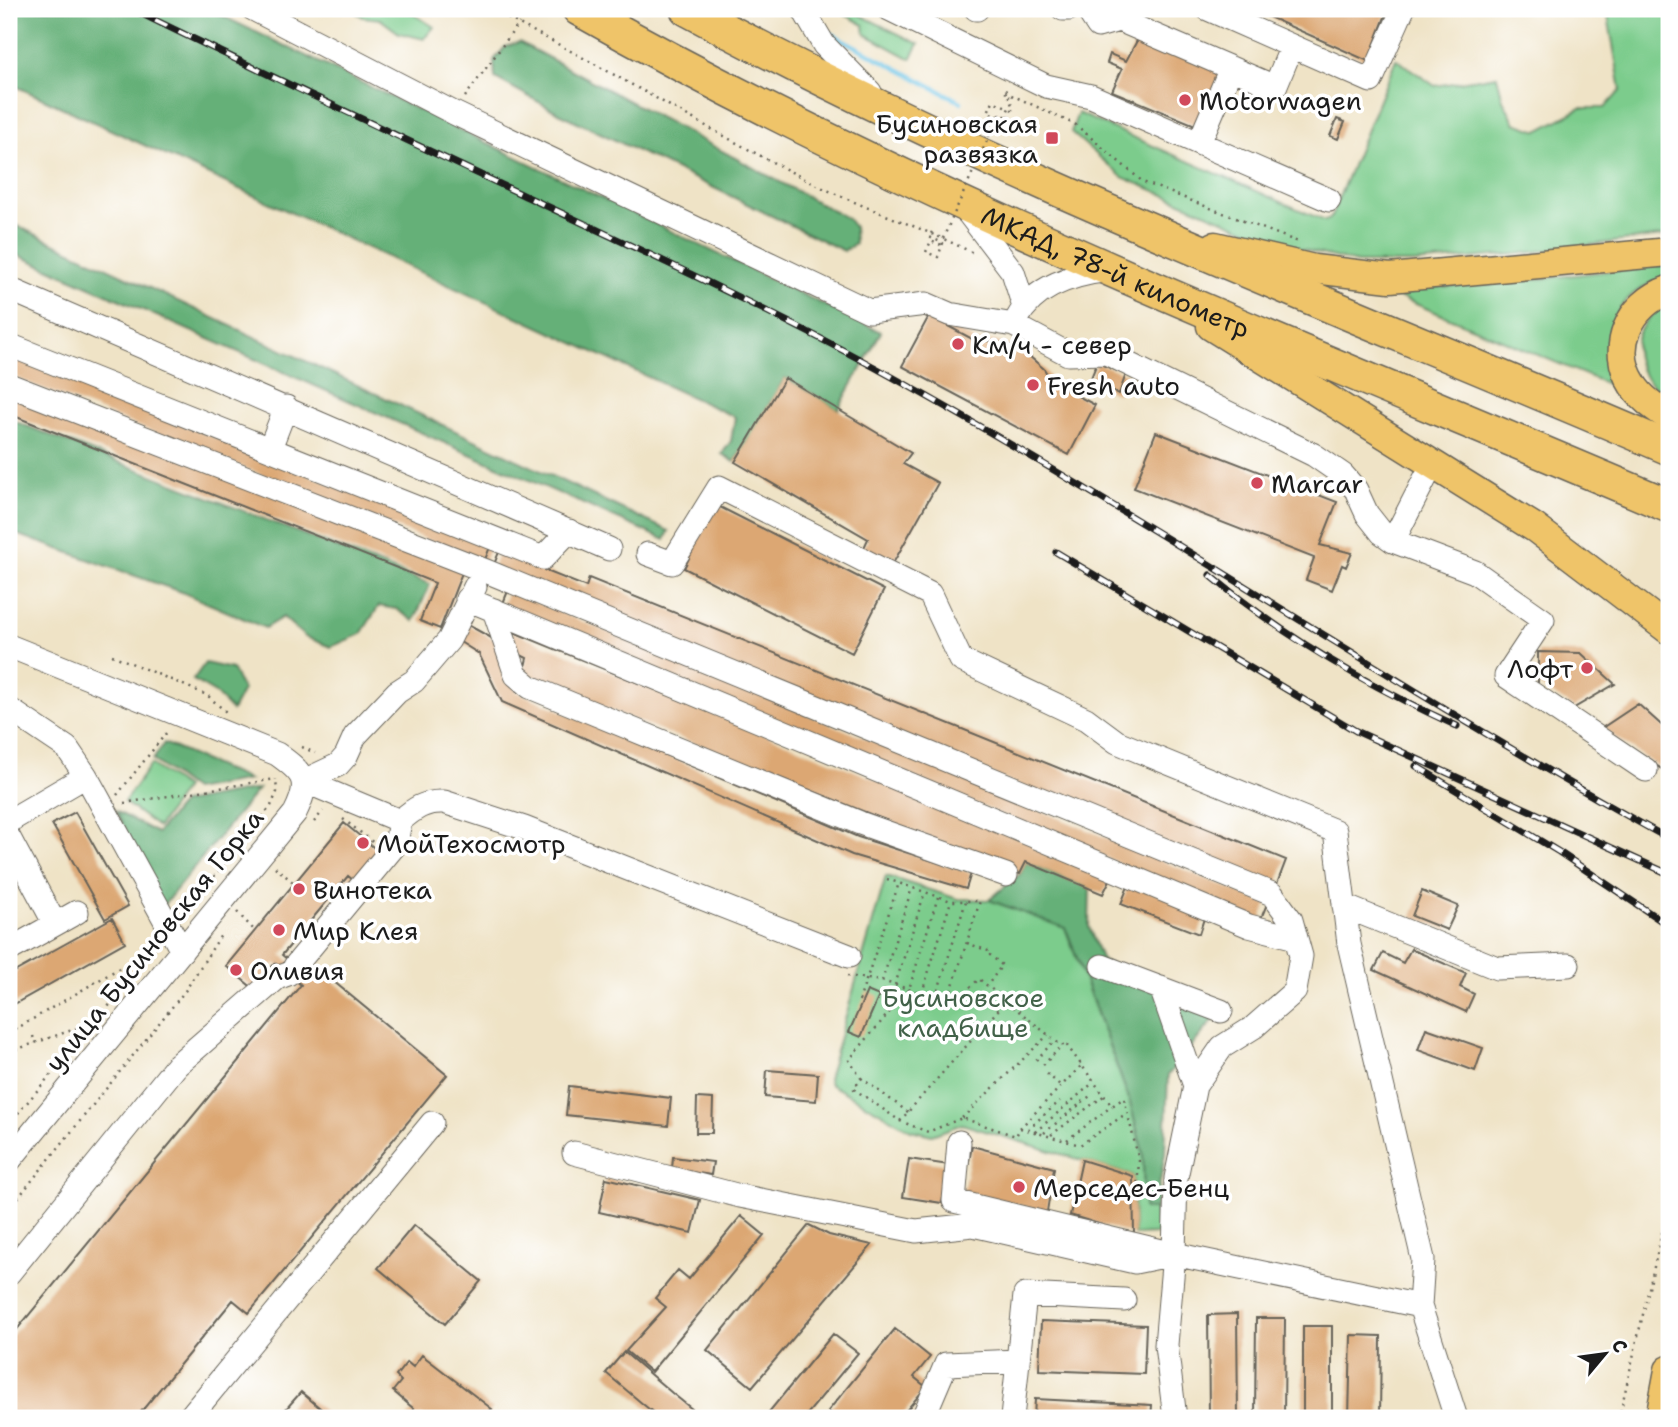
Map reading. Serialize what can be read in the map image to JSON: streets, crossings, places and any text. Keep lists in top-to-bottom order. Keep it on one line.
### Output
{"streets":{"highway":["МКАД, 78-й километр"],"street":["улица Бусиновская Горка"]},"parks":["Бусиновское кладбище"],"places":{"other":["Motorwagen","Км/ч - север","Fresh auto","Marcar","Лофт","МойТехосмотр","Винотека","Мир Клея","Оливия","Мерседес-Бенц"],"transit":["Бусиновская развязка"]},"north":"top right"}
